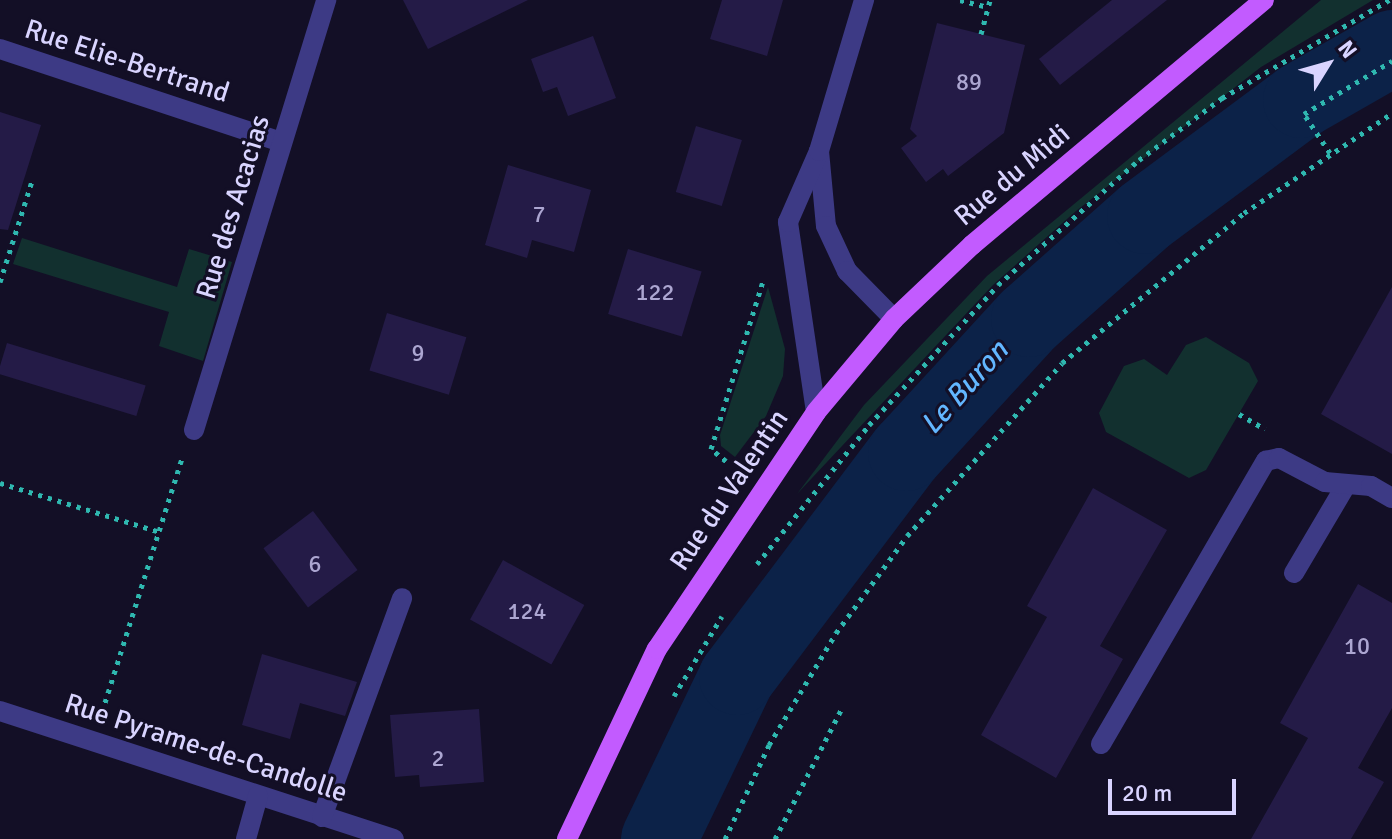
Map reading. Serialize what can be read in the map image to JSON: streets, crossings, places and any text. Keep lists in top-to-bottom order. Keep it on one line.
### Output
{"streets":{"main road":["Rue du Midi","Rue du Valentin"],"street":["Rue Elie-Bertrand","Rue des Acacias","Rue Pyrame-de-Candolle"]},"crossings":[["Rue Elie-Bertrand","Rue des Acacias"],["Rue du Midi","Rue du Valentin"]],"water":["Le Buron"],"house_numbers":["89","7","122","9","6","124","10","2"],"scale_bar":"20 m","north":"top right"}
